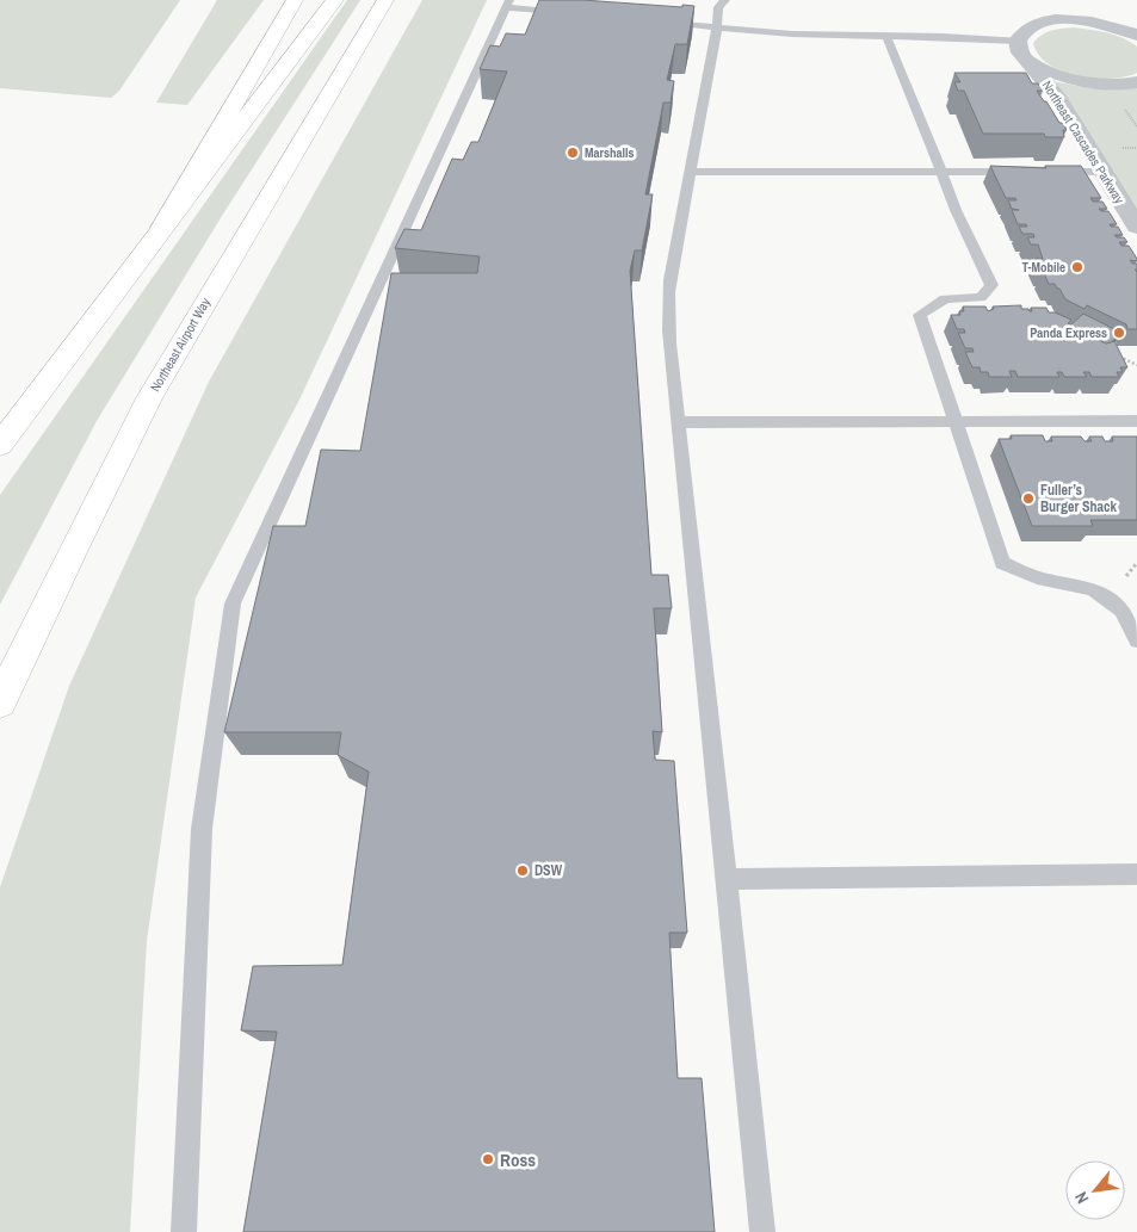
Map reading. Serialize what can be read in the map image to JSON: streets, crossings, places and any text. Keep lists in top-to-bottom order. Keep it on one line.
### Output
{"streets":{"main road":["Northeast Airport Way"],"street":["Northeast Cascades Parkway"]},"places":["Marshalls","T-Mobile","Panda Express","Fuller’s Burger Shack","DSW","Ross"],"north":"bottom left"}
